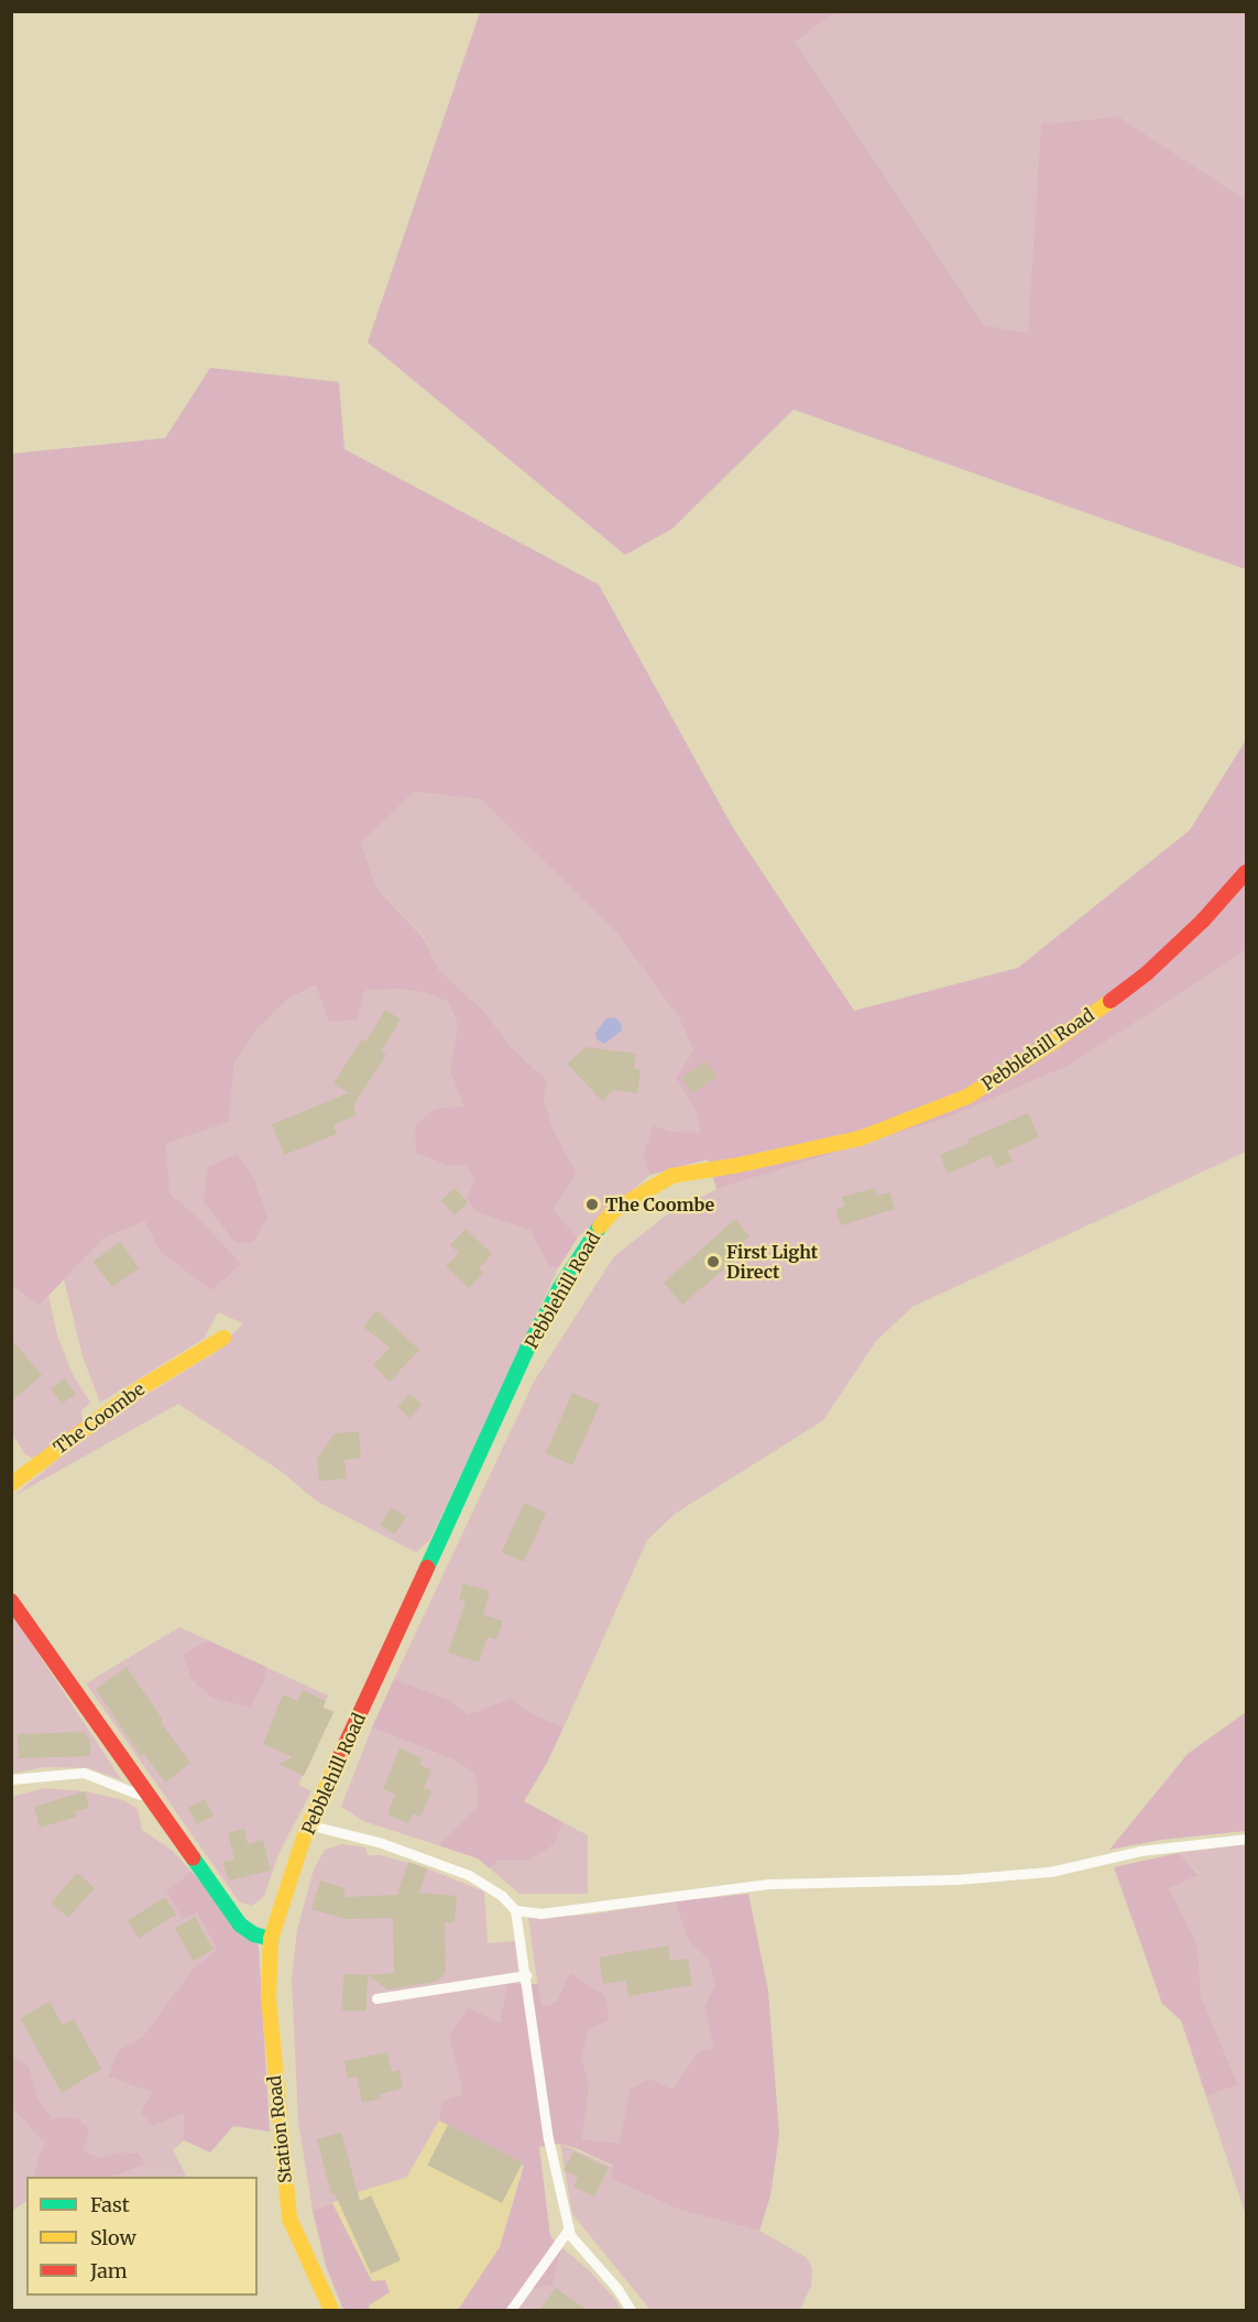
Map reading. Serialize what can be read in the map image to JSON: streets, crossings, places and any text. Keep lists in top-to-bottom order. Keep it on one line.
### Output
{"streets":{"main road":["Pebblehill Road","The Coombe","Station Road"]},"crossings":[["Pebblehill Road","Station Road"]],"places":["The Coombe","First Light Direct"],"legend":["Fast","Slow","Jam"]}
